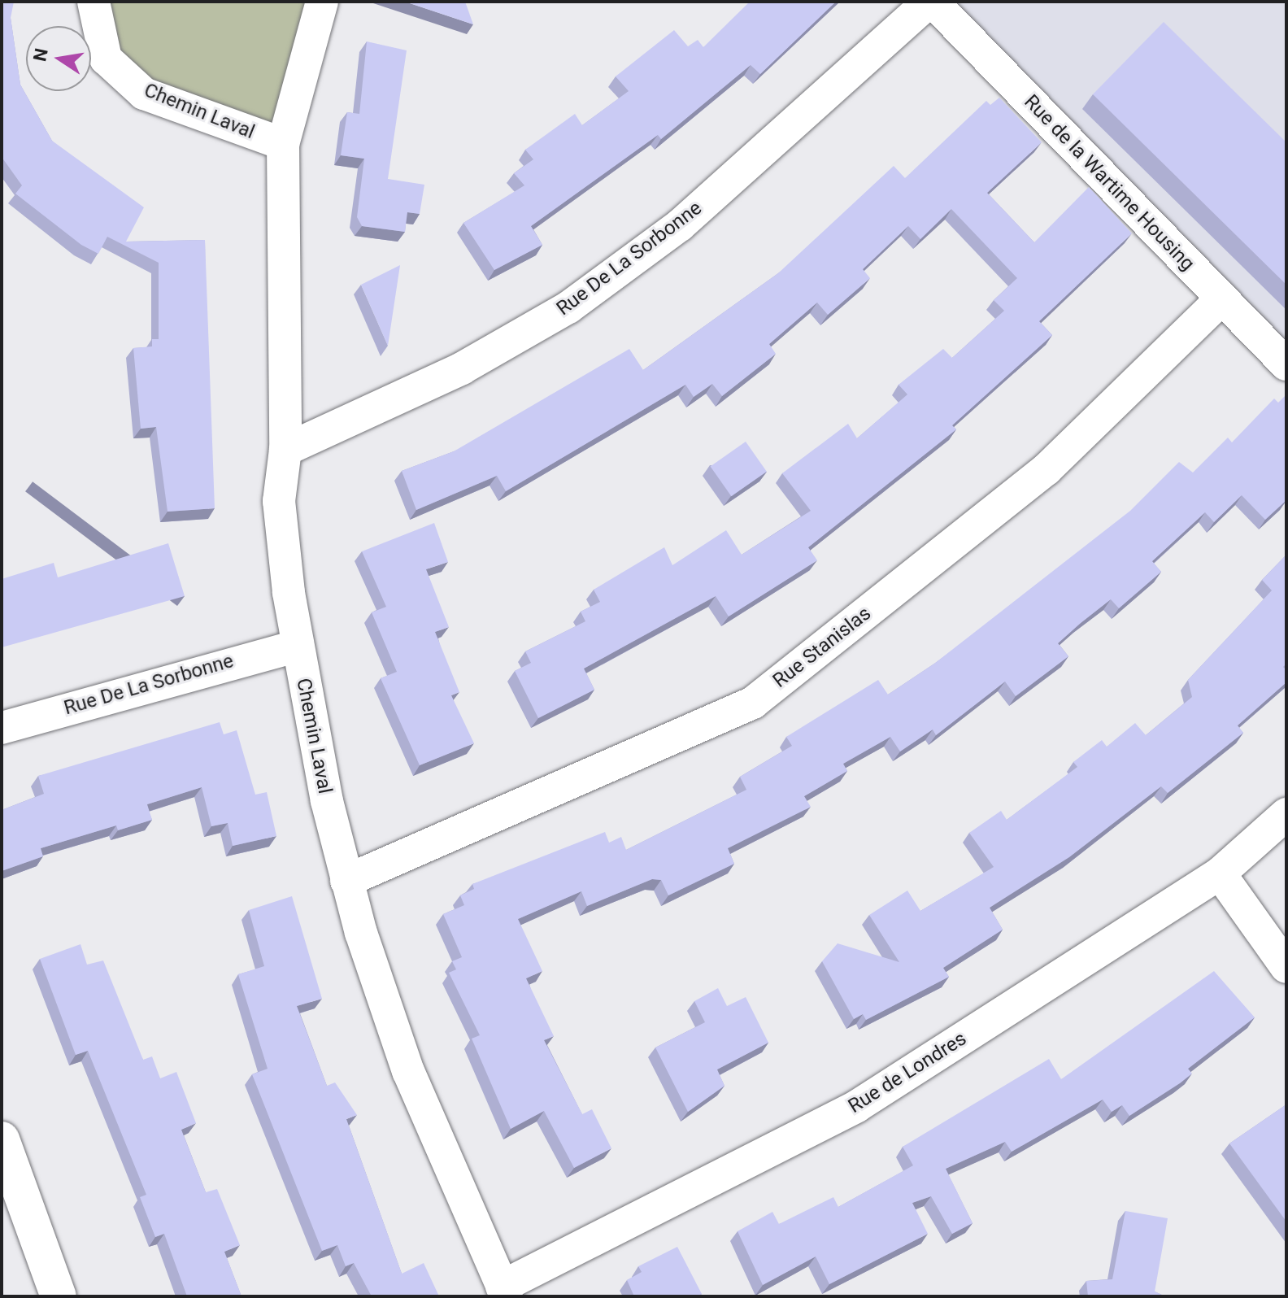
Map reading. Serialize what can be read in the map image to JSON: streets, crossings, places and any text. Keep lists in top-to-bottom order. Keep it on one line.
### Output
{"streets":{"street":["Chemin Laval","Rue de la Wartime Housing","Rue De La Sorbonne","Rue Stanislas","Rue de Londres"]},"crossings":[["Chemin Laval","Rue De La Sorbonne"],["Chemin Laval","Rue Stanislas"],["Chemin Laval","Rue de Londres"],["Rue de la Wartime Housing","Rue De La Sorbonne"],["Rue de la Wartime Housing","Rue Stanislas"]],"north":"left"}
